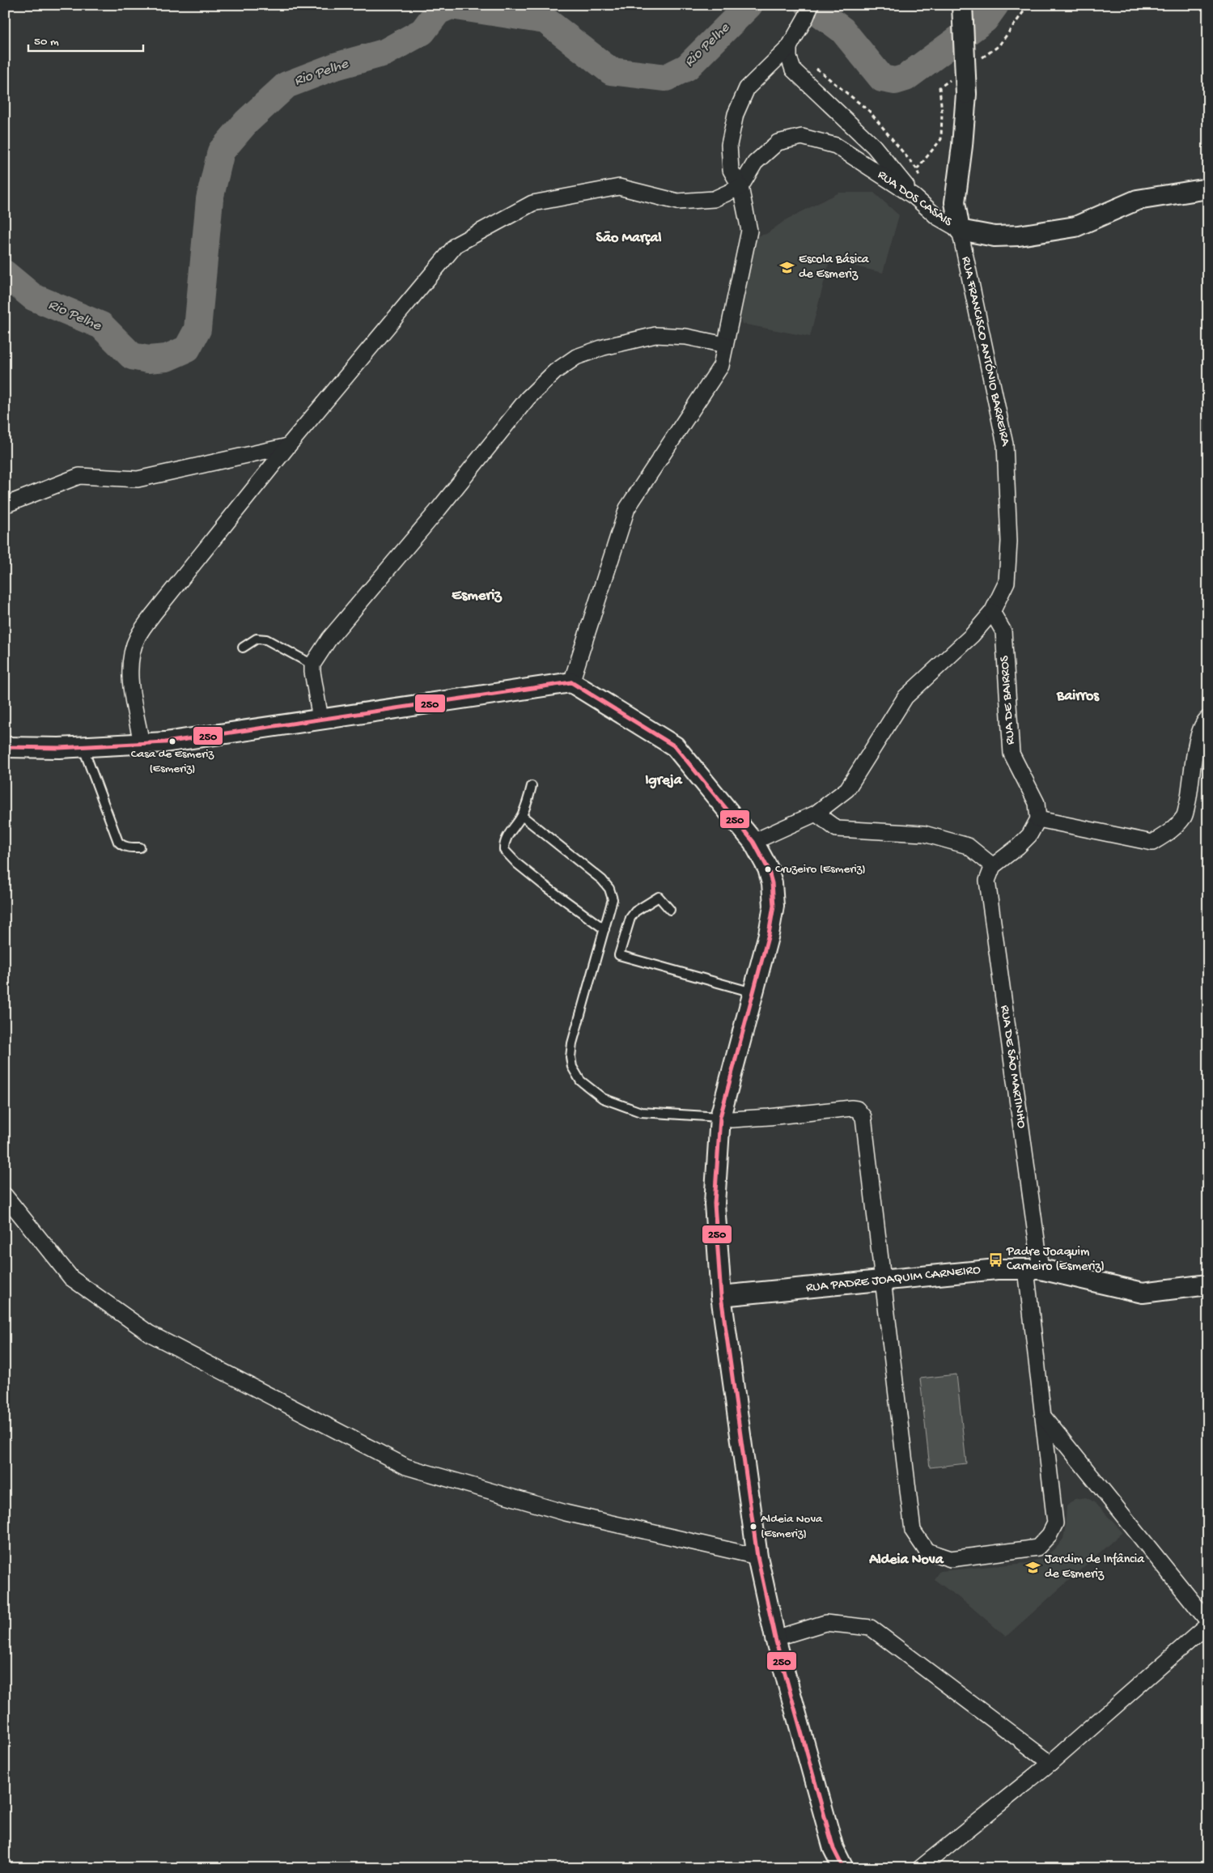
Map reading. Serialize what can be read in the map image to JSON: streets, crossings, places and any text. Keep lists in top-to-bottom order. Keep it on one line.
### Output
{"streets":{"street":["RUA DOS CASAIS","RUA FRANCISCO ANTÓNIO BARREIRA","RUA DE BAIRROS","RUA DE SÃO MARTINHO","RUA PADRE JOAQUIM CARNEIRO"]},"crossings":[["RUA DOS CASAIS","RUA FRANCISCO ANTÓNIO BARREIRA"],["RUA FRANCISCO ANTÓNIO BARREIRA","RUA DE BAIRROS"],["RUA DE SÃO MARTINHO","RUA PADRE JOAQUIM CARNEIRO"]],"districts":["São Marçal","Esmeriz","Bairros","Igreja","Aldeia Nova"],"water":["Rio Pelhe"],"places":{"school or university":["Escola Básica de Esmeriz","Jardim de Infância de Esmeriz"],"other":["Casa de Esmeriz (Esmeriz)","Cruzeiro (Esmeriz)","Aldeia Nova (Esmeriz)"],"bus stop":["Padre Joaquim Carneiro (Esmeriz)"]},"lines":["transit line 250"],"scale_bar":"50 m"}
